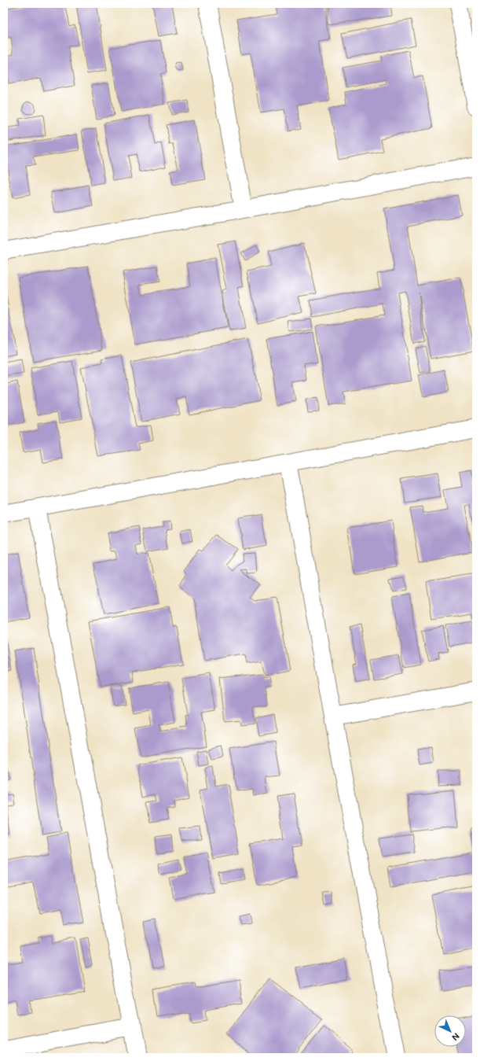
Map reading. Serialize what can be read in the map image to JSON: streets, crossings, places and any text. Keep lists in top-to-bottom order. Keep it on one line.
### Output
{"north":"bottom right"}
